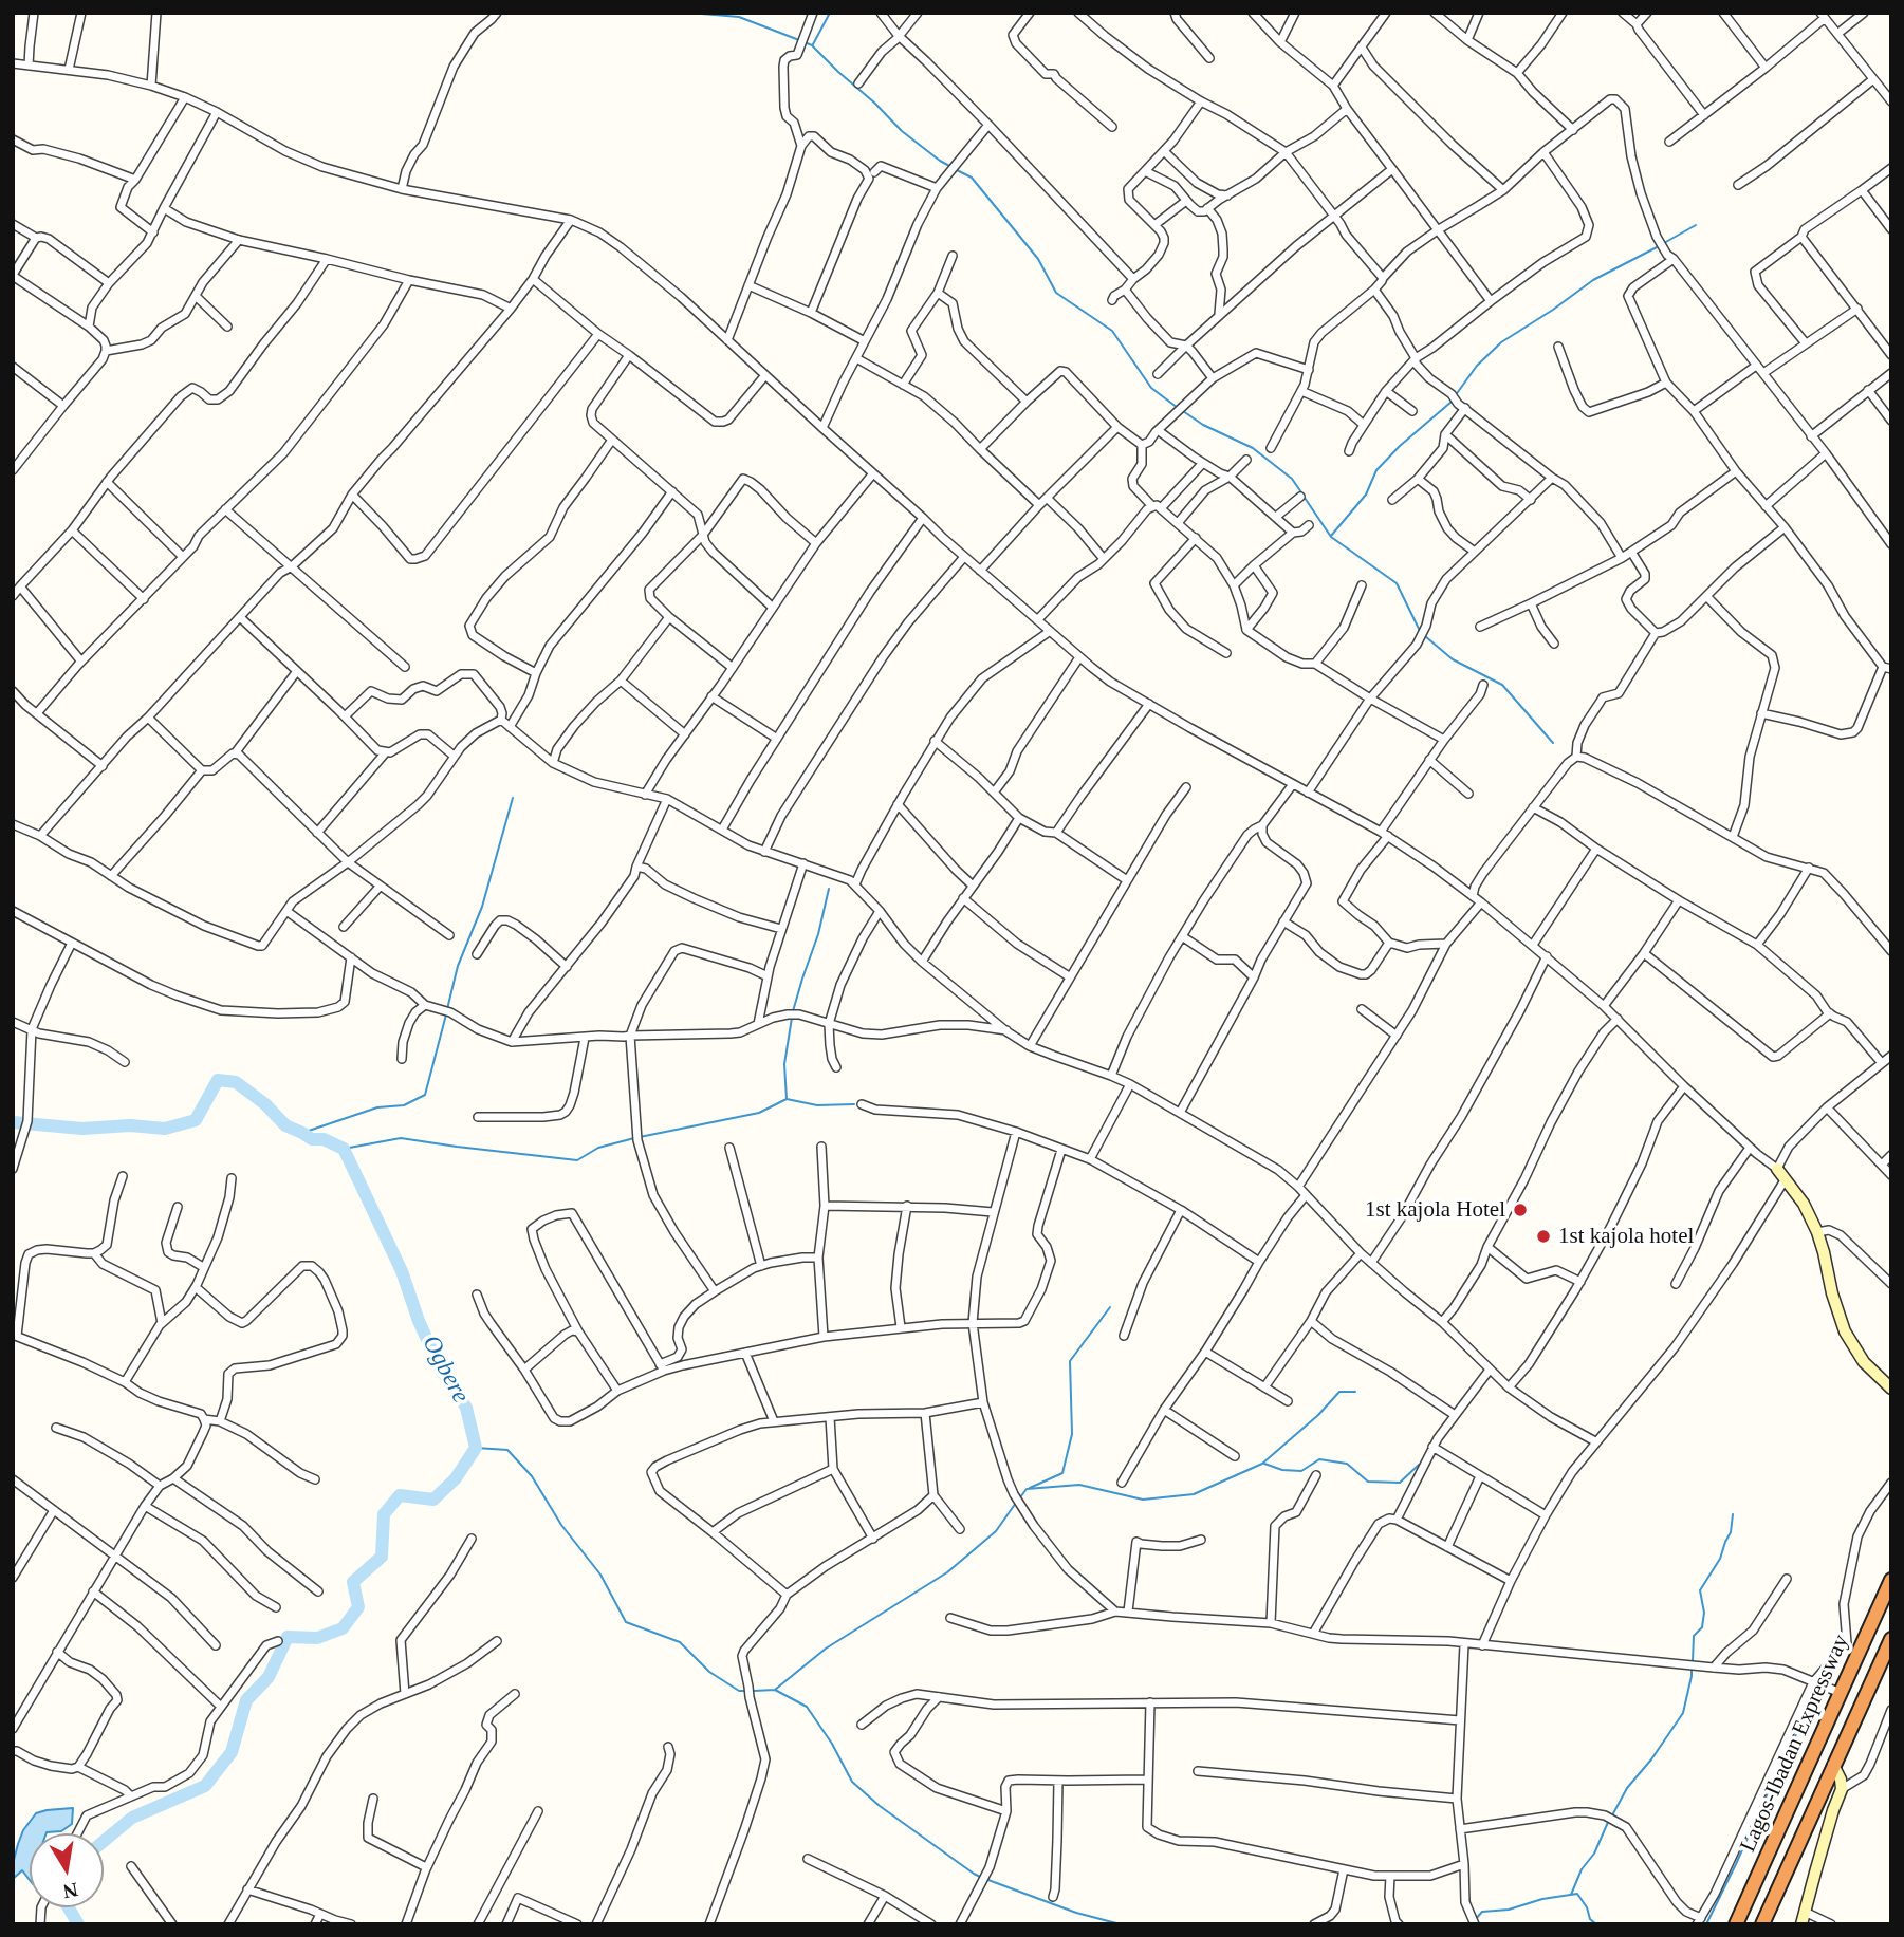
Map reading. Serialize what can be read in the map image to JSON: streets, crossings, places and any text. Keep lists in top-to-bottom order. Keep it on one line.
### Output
{"streets":{"highway":["Lagos-Ibadan Expressway"]},"water":["Ogbere"],"places":["1st kajola Hotel","1st kajola hotel"],"north":"bottom"}
